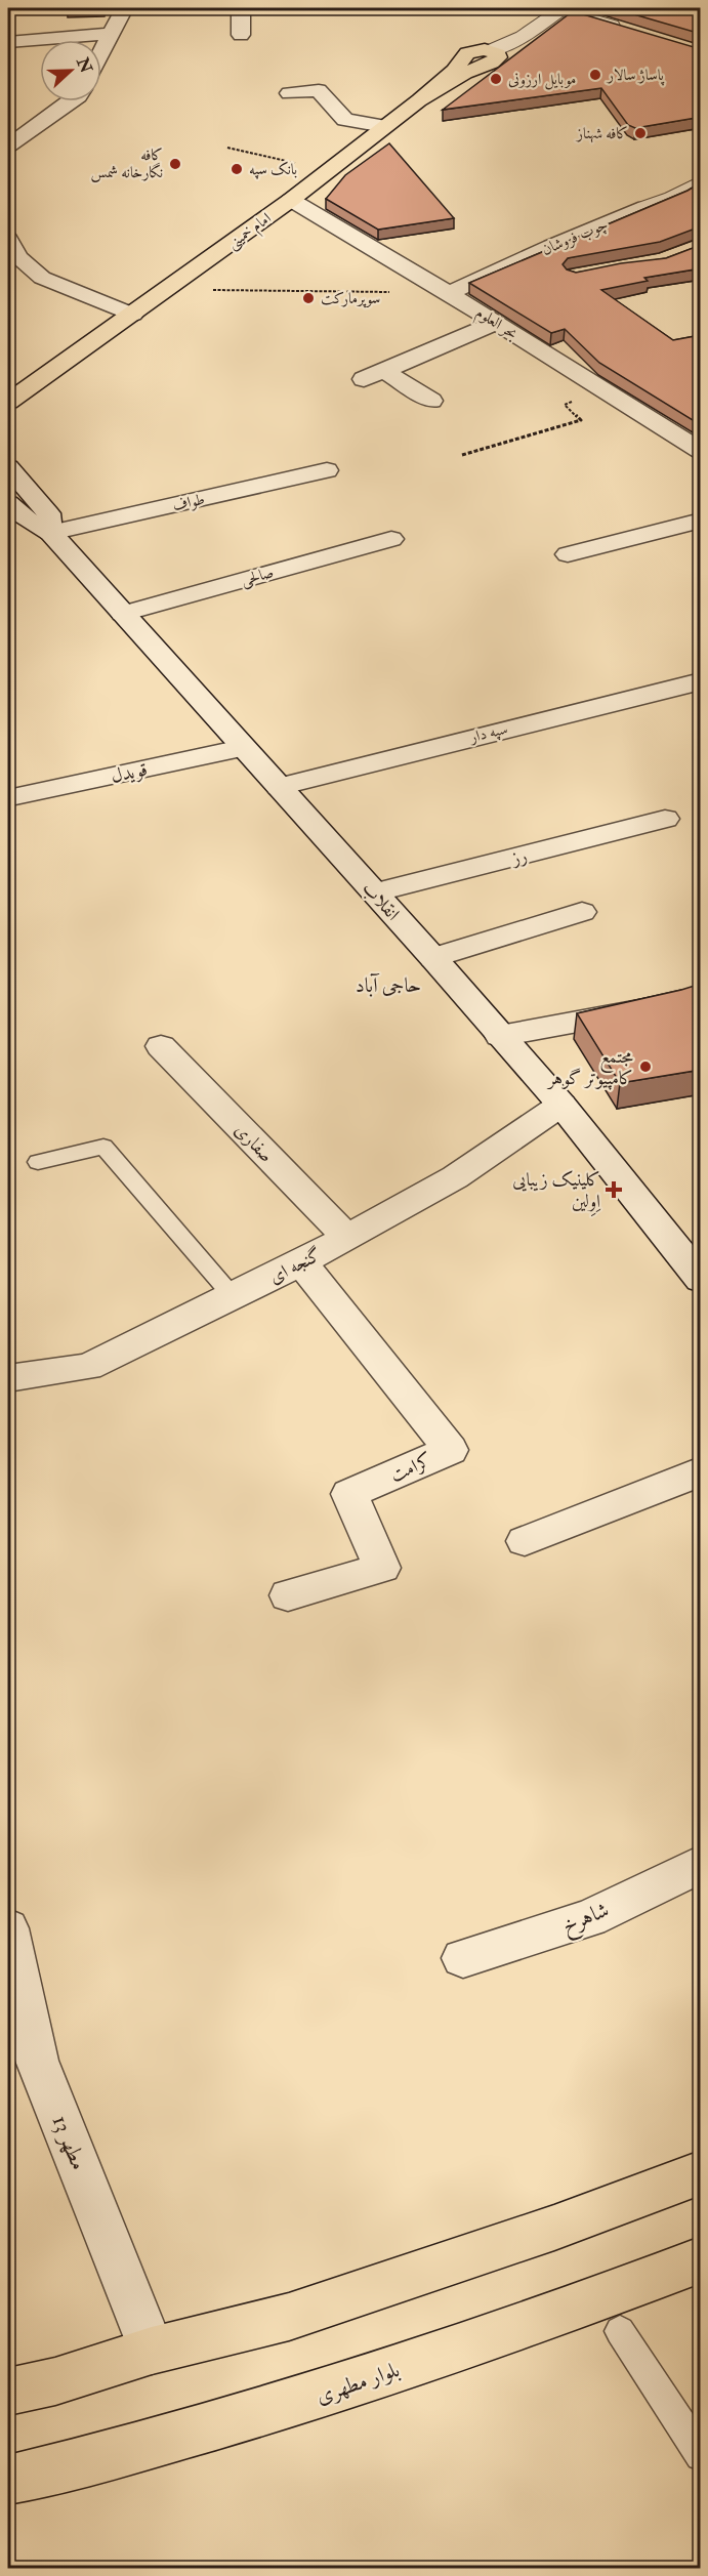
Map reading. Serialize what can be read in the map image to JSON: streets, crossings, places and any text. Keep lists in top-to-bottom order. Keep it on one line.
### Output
{"streets":{"main road":["امام خمینی","بلوار مطهری"],"street":["چوب فروشان","بحر العلوم","طواف","صالحی","سپه دار","قویدل","رز","انقلاب","صفاری","گنجه ای","کرامت","شاهرخ","مطهر 13"]},"crossings":[["امام خمینی","بحر العلوم"],["چوب فروشان","بحر العلوم"],["طواف","انقلاب"],["صالحی","انقلاب"],["سپه دار","انقلاب"],["قویدل","انقلاب"],["رز","انقلاب"],["انقلاب","گنجه ای"],["صفاری","گنجه ای"],["گنجه ای","کرامت"]],"districts":["حاجی آباد"],"places":{"other":["پاساژ سالار","موبایل ارزونی","کافه شهناز","کافه نگارخانه شمس","بانک سپه","سوپرمارکت","مجتمع کامپیوتر گوهر"],"health":["کلینیک زیبایی اِوِلین"]},"north":"right"}
